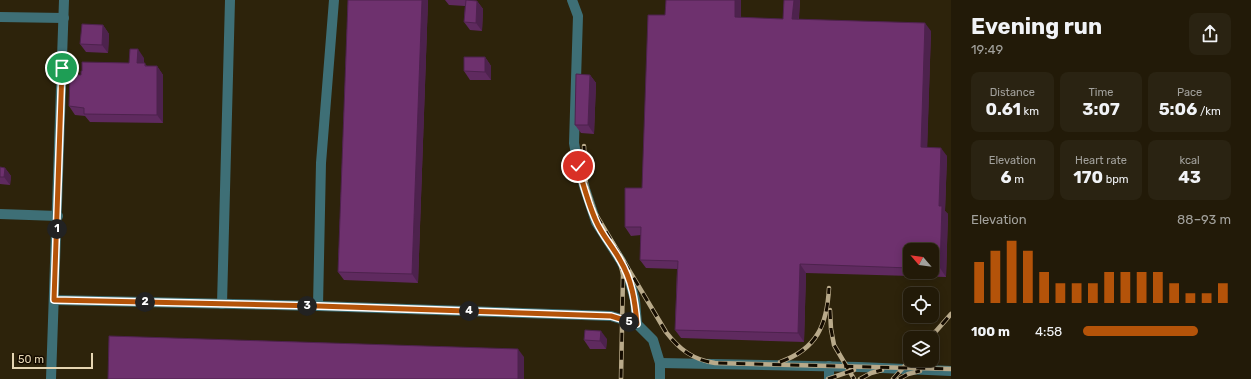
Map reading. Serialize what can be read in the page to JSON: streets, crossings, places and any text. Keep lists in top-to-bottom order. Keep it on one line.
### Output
{"scale_bar":"50 m","north":"top left","page":{"heading":["Evening run","19:49"],"stats":[["Distance","0.61 km"],["Time","3:07"],["Pace","5:06 /km"],["Elevation","6 m"],["Heart rate","170 bpm"],["kcal","43"]],"chart":["Elevation","88–93 m"],"pins":["1","2","3","4","5"],"list":[{"name":"100 m","note":"4:58"}],"scale":"50 m"}}
